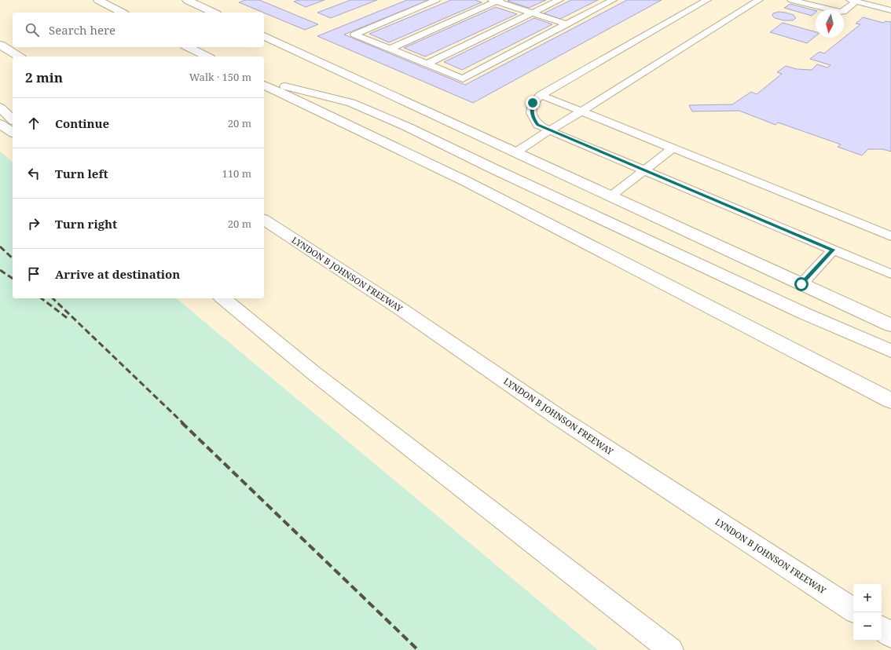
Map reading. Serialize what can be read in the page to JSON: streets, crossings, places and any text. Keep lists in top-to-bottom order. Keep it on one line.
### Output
{"streets":{"main road":["LYNDON B JOHNSON FREEWAY"]},"north":"bottom","page":{"search":"Search here","heading":["2 min","Walk · 150 m"],"list":[["Continue","20 m"],["Turn left","110 m"],["Turn right","20 m"],"Arrive at destination"],"map_buttons":["+","−"]}}
